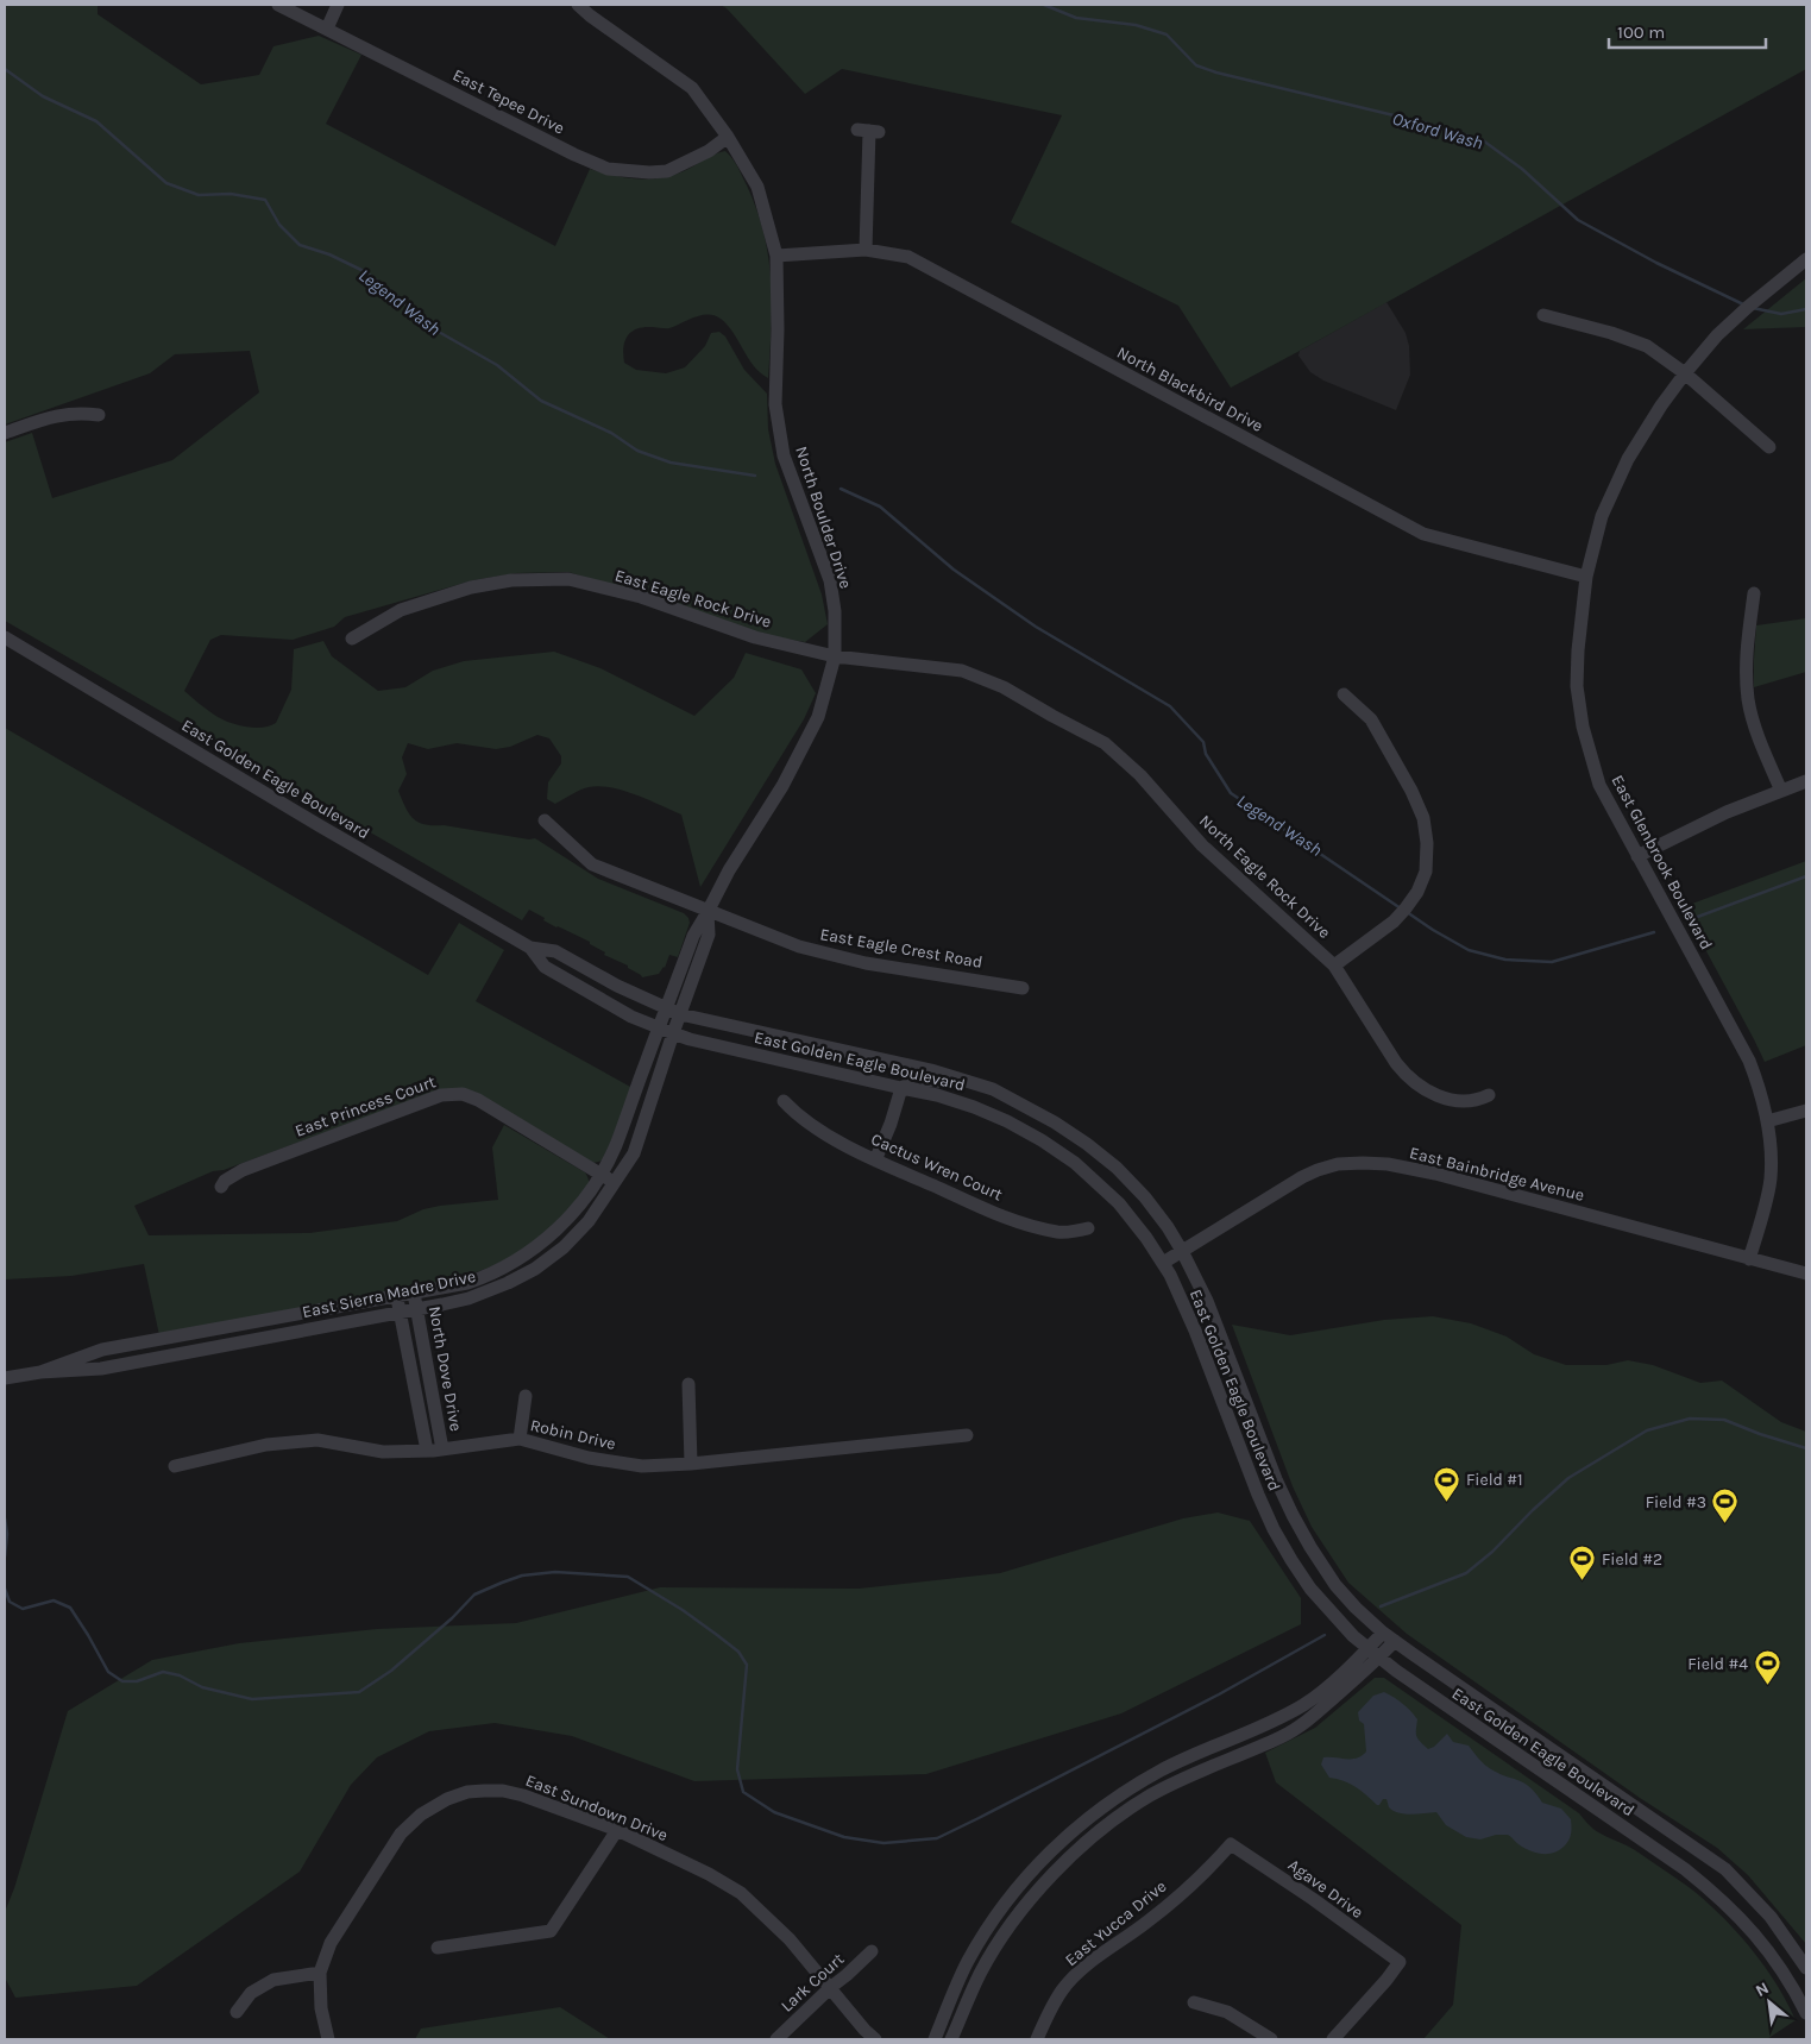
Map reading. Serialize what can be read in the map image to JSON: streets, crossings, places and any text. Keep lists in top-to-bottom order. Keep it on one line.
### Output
{"streets":{"street":["East Tepee Drive","North Blackbird Drive","North Boulder Drive","East Eagle Rock Drive","East Golden Eagle Boulevard","East Glenbrook Boulevard","North Eagle Rock Drive","East Eagle Crest Road","East Princess Court","Cactus Wren Court","East Bainbridge Avenue","East Sierra Madre Drive","North Dove Drive","Robin Drive","East Sundown Drive","Agave Drive","East Yucca Drive","Lark Court"]},"crossings":[["East Tepee Drive","North Boulder Drive"],["North Blackbird Drive","North Boulder Drive"],["North Blackbird Drive","East Glenbrook Boulevard"],["North Boulder Drive","East Eagle Rock Drive"],["North Boulder Drive","East Golden Eagle Boulevard"],["North Boulder Drive","East Eagle Crest Road"],["North Boulder Drive","East Sierra Madre Drive"],["East Eagle Rock Drive","North Eagle Rock Drive"],["East Golden Eagle Boulevard","East Bainbridge Avenue"],["East Golden Eagle Boulevard","East Sierra Madre Drive"],["East Glenbrook Boulevard","East Bainbridge Avenue"],["East Princess Court","East Sierra Madre Drive"],["East Sierra Madre Drive","North Dove Drive"],["North Dove Drive","Robin Drive"],["East Sundown Drive","Lark Court"],["Agave Drive","East Yucca Drive"]],"water":["Oxford Wash","Legend Wash"],"places":{"sports":["Field #1","Field #3","Field #2","Field #4"]},"scale_bar":"100 m","north":"top left"}
